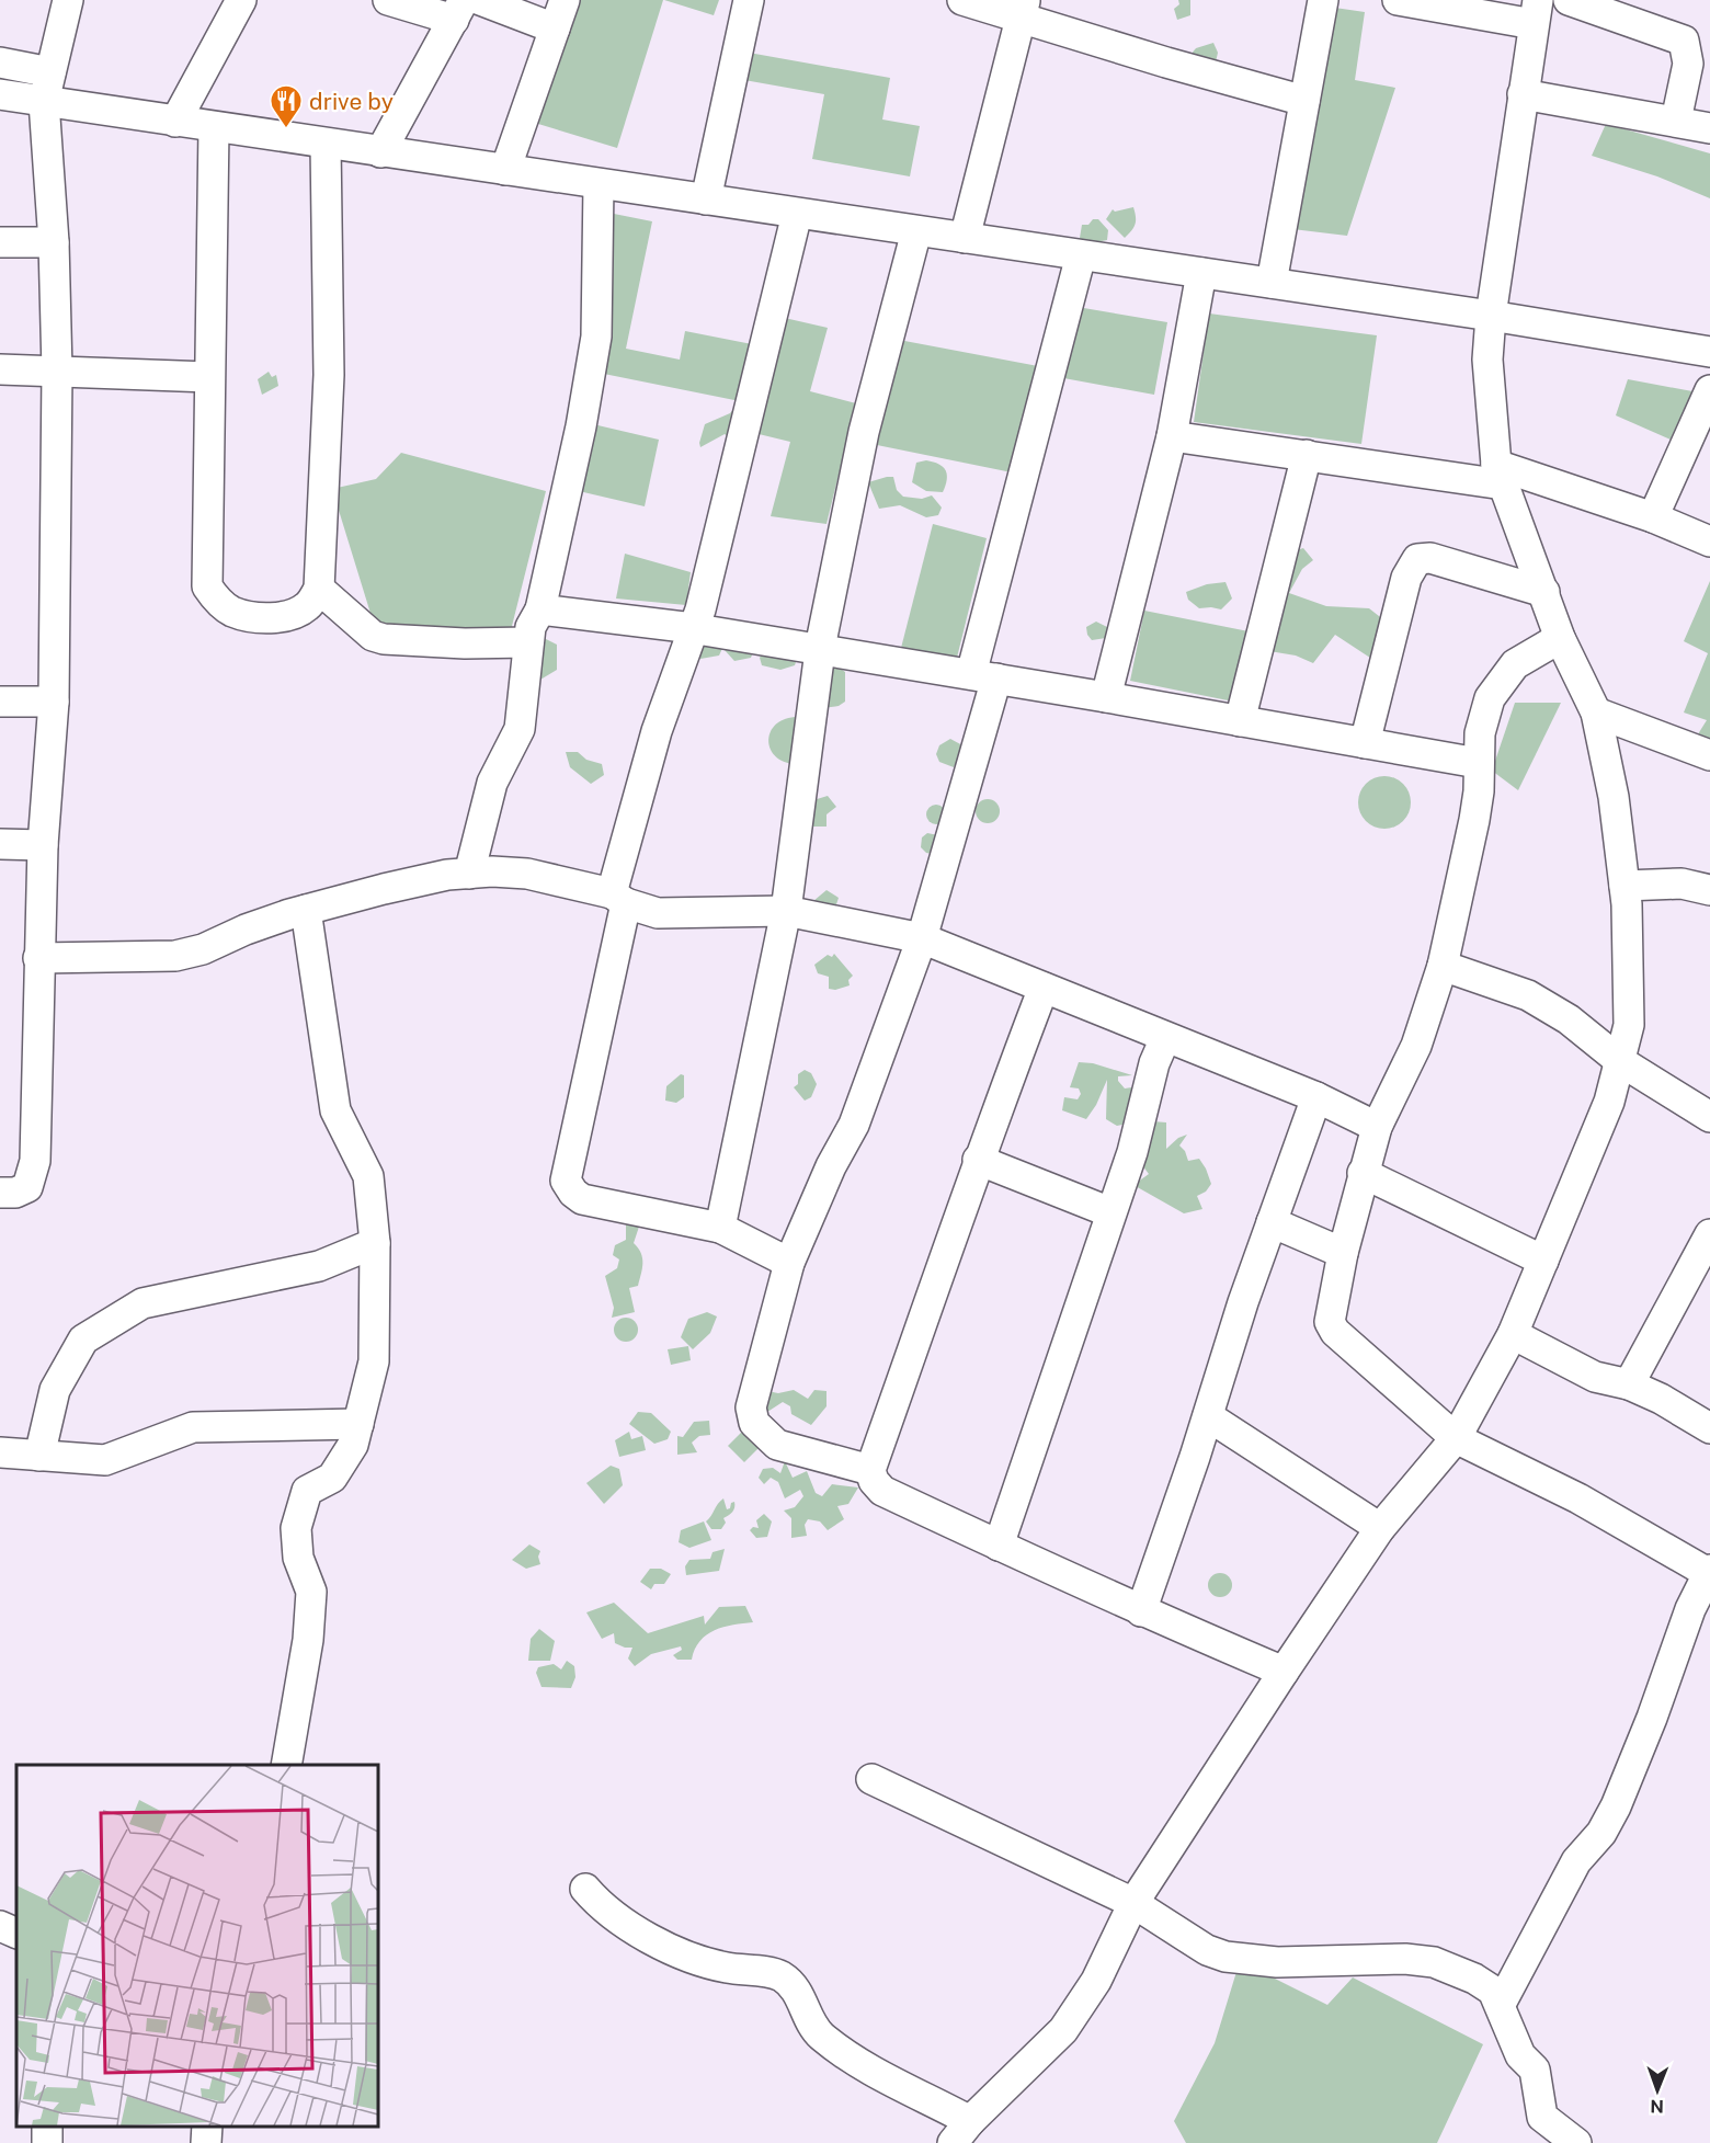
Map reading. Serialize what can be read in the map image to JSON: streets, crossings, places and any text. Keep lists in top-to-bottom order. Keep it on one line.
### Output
{"places":{"restaurant":["drive by"]},"north":"bottom"}
